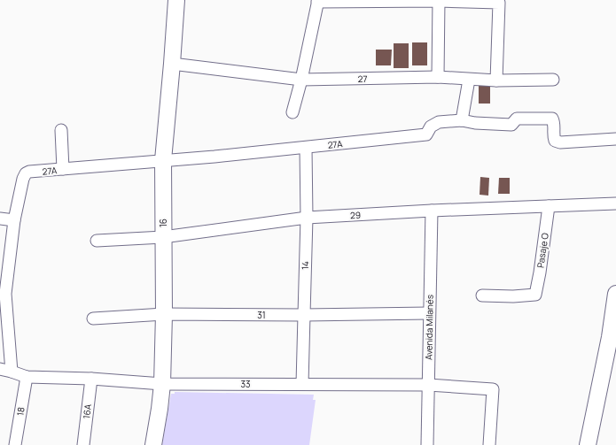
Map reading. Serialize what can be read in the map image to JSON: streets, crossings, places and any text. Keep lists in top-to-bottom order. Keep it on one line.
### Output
{"streets":{"street":["27","27A","29","16","Pasaje O","14","31","Avenida Milanés","33","18","16A"]},"crossings":[["27","16"],["27A","16"],["27A","14"],["29","16"],["29","Pasaje O"],["29","14"],["29","Avenida Milanés"],["16","31"],["16","33"],["14","31"],["14","33"],["31","Avenida Milanés"],["Avenida Milanés","33"],["33","18"],["33","16A"]]}
